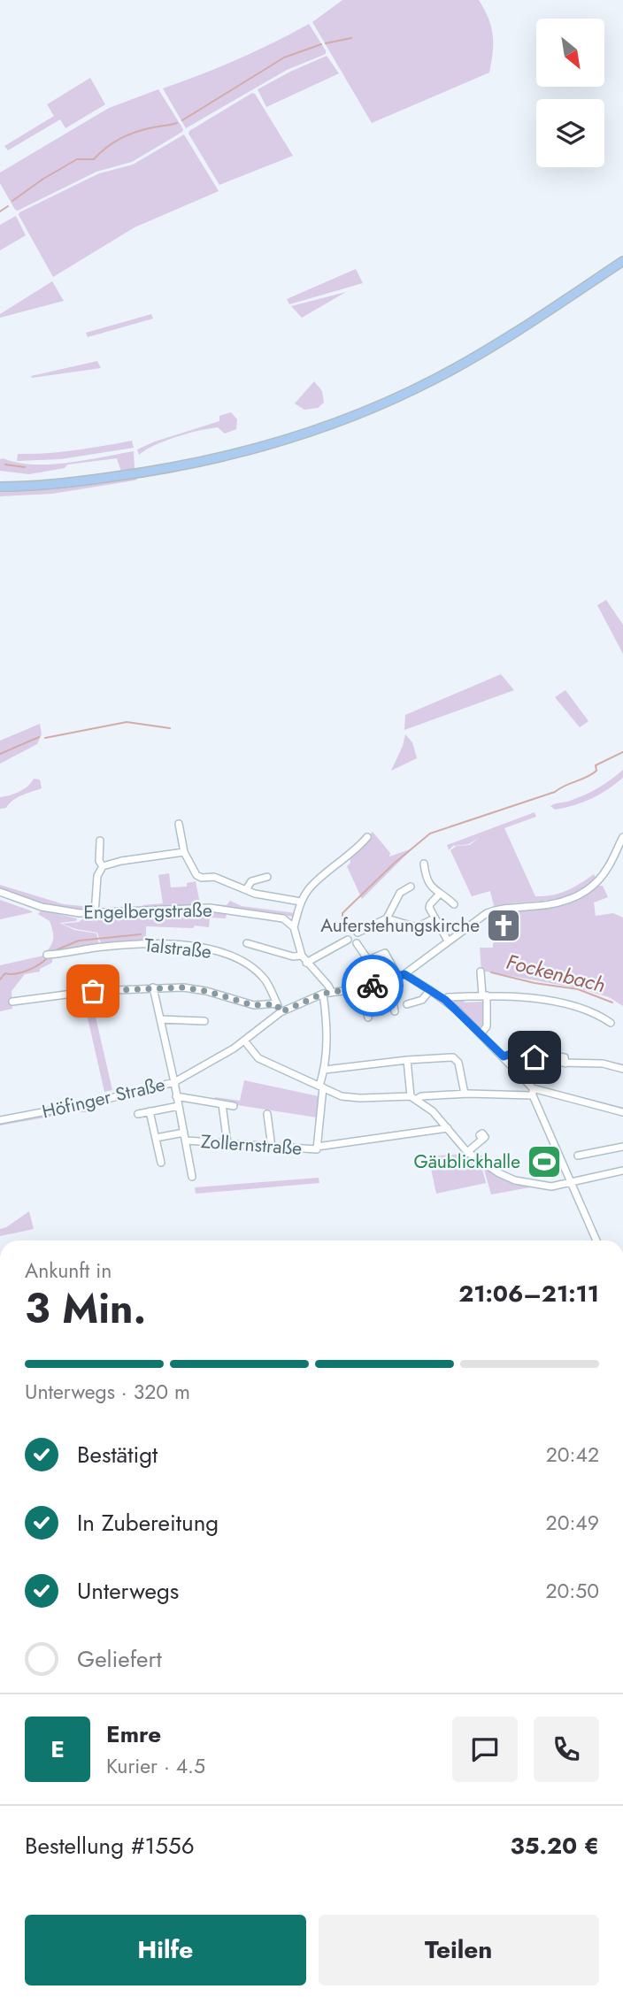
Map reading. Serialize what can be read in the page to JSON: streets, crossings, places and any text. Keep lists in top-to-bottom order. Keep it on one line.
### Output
{"streets":{"street":["Engelbergstraße","Talstraße","Höfinger Straße","Zollernstraße"]},"crossings":[["Talstraße","Höfinger Straße"]],"water":["Fockenbach"],"places":{"church":["Auferstehungskirche"],"sports":["Gäublickhalle"]},"north":"bottom right","page":{"heading":["3 Min.","Ankunft in","21:06–21:11"],"panel":["Emre","Kurier · 4.5","Bestellung #1556","35.20 €"],"bar":"Unterwegs · 320 m","list":[["Bestätigt","20:42"],["In Zubereitung","20:49"],["Unterwegs","20:50"],"Geliefert"],"round":"E","buttons":["Hilfe","Teilen"]}}
